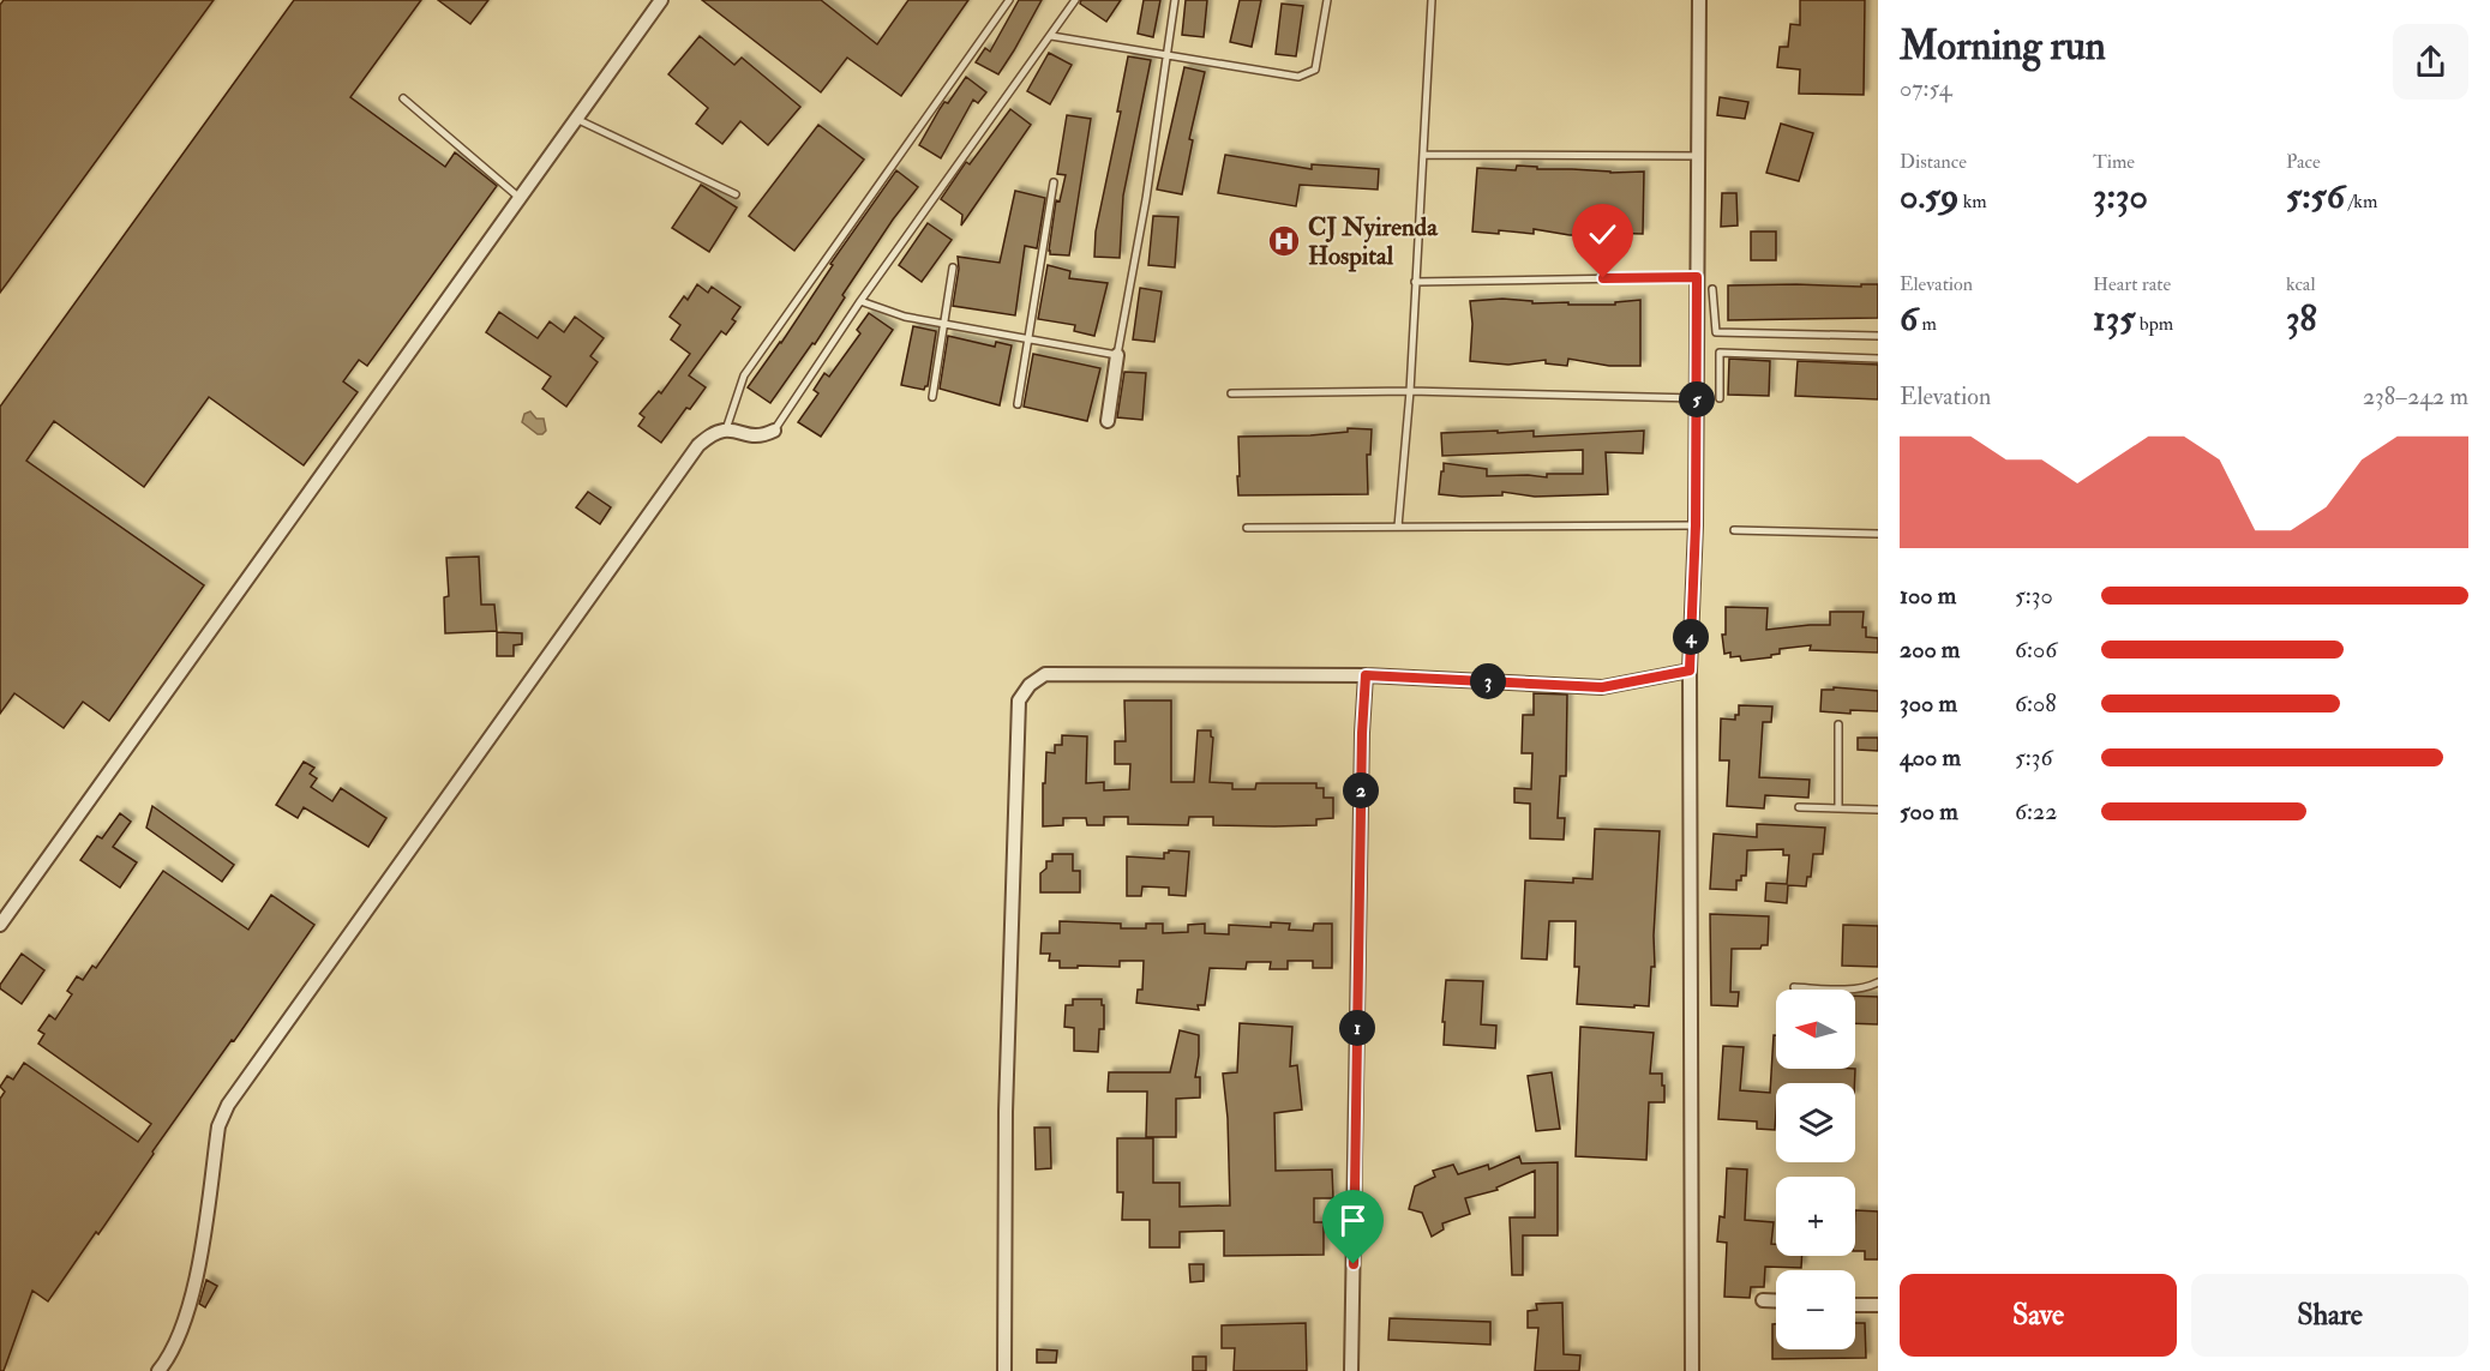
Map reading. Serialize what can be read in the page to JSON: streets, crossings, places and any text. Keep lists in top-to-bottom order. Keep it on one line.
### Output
{"places":{"hospital":["CJ Nyirenda Hospital"]},"north":"left","page":{"heading":["Morning run","07:54"],"stats":[["Distance","0.59 km"],["Time","3:30"],["Pace","5:56 /km"],["Elevation","6 m"],["Heart rate","135 bpm"],["kcal","38"]],"chart":["Elevation","238–242 m"],"pins":["5","4","3","2","1"],"list":[{"name":"100 m","note":"5:30"},{"name":"200 m","note":"6:06"},{"name":"300 m","note":"6:08"},{"name":"400 m","note":"5:36"},{"name":"500 m","note":"6:22"}],"map_buttons":["+","−"],"buttons":["Save","Share"]}}
